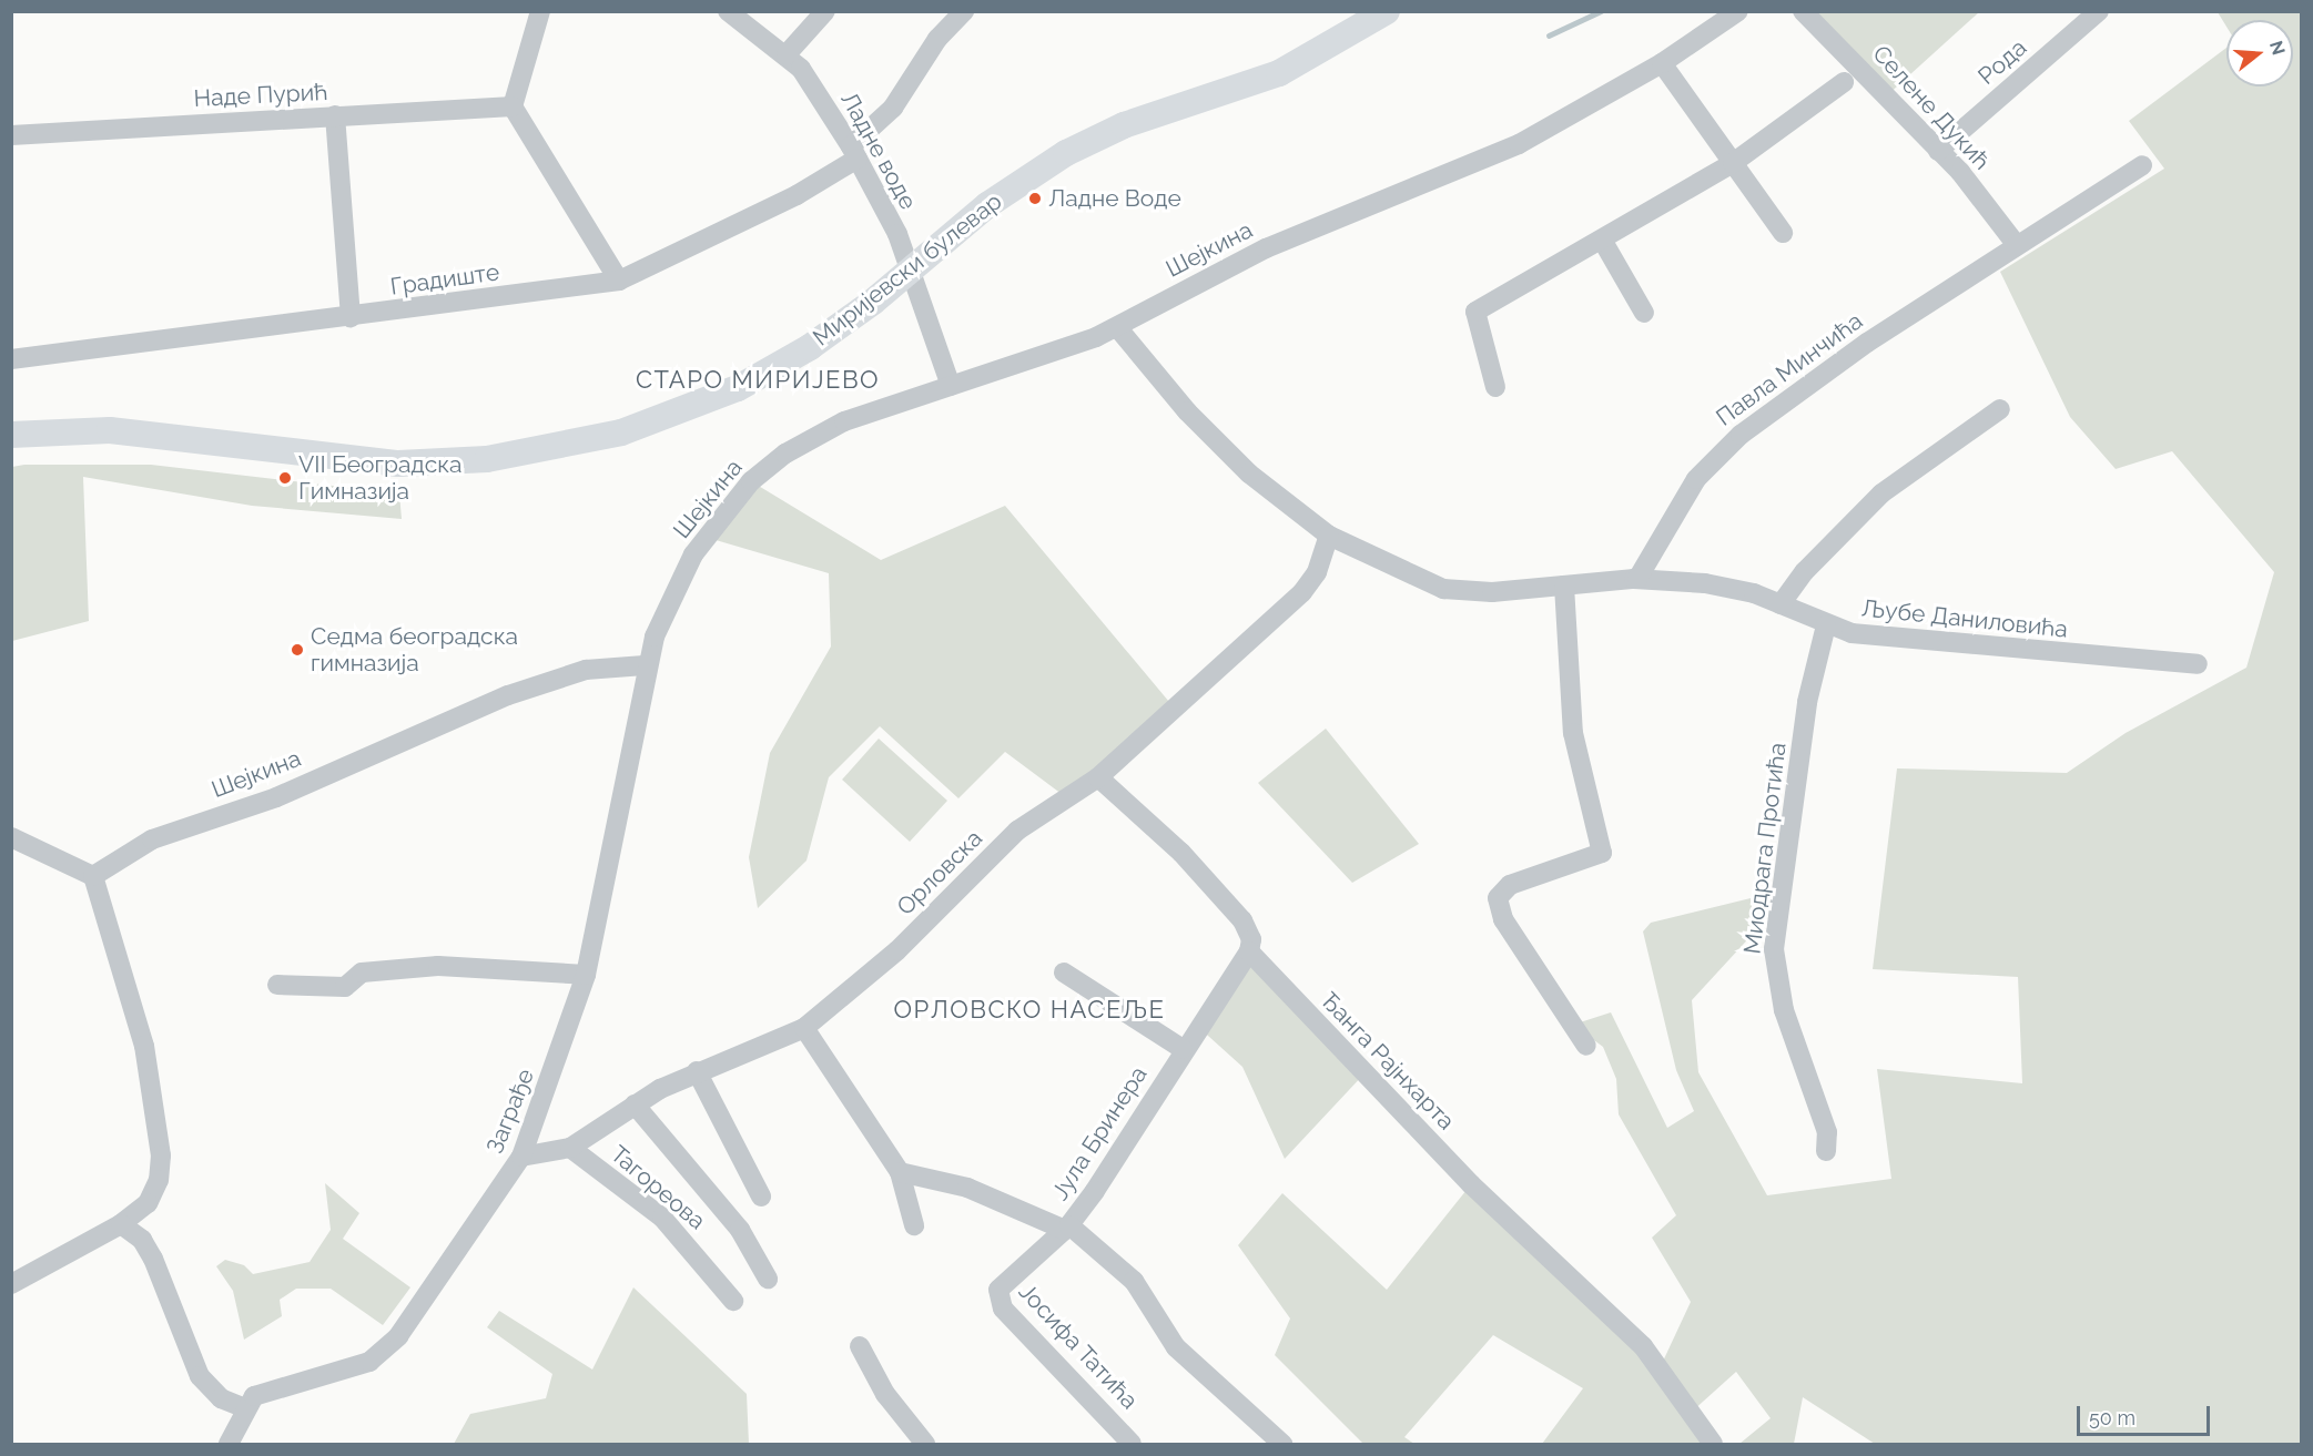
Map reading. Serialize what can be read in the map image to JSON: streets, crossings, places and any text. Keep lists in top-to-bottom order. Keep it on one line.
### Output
{"streets":{"main road":["Миријевски булевар"],"street":["Рода","Наде Пурић","Селене Дукић","Ладне воде","Шејкина","Градиште","Павла Минчића","Љубе Даниловића","Миодрага Протића","Орловска","Ђанга Рајнхарта","Заграђе","Јула Бринера","Тагореова","Јосифа Татића"]},"crossings":[["Рода","Селене Дукић"],["Селене Дукић","Павла Минчића"],["Ладне воде","Шејкина"],["Ладне воде","Миријевски булевар"],["Ладне воде","Градиште"],["Шејкина","Љубе Даниловића"],["Шејкина","Заграђе"],["Павла Минчића","Љубе Даниловића"],["Љубе Даниловића","Миодрага Протића"],["Љубе Даниловића","Орловска"],["Орловска","Заграђе"],["Орловска","Тагореова"],["Ђанга Рајнхарта","Јула Бринера"],["Јула Бринера","Јосифа Татића"]],"districts":["СТАРО МИРИЈЕВО","ОРЛОВСКО НАСЕЉЕ"],"places":["Ладне Воде","VII Београдска Гимназија","Седма београдска гимназија"],"scale_bar":"50 m","north":"right"}
